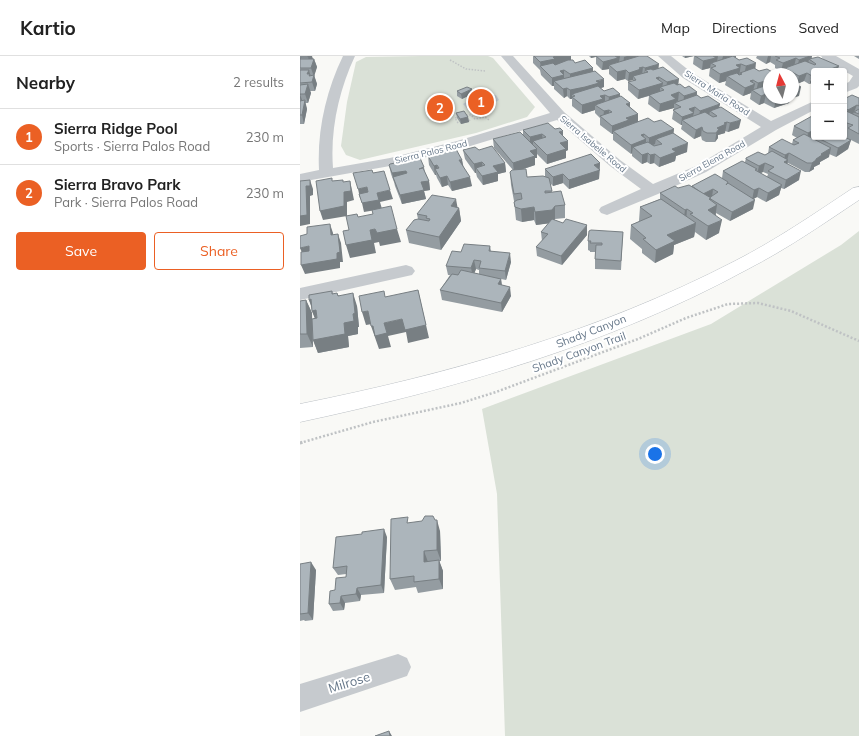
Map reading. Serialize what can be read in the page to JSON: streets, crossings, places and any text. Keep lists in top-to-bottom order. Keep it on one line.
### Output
{"streets":{"main road":["Shady Canyon"],"street":["Sierra Maria Road","Sierra Isabelle Road","Sierra Palos Road","Sierra Elena Road","Milrose"],"path":["Shady Canyon Trail"]},"crossings":[["Sierra Maria Road","Sierra Elena Road"],["Sierra Isabelle Road","Sierra Palos Road"],["Sierra Isabelle Road","Sierra Elena Road"]],"north":"top","page":{"header":"Kartio","nav":["Map","Directions","Saved"],"heading":["Nearby","2 results"],"map_buttons":["+","−"],"pins":["1","2"],"list":[{"mark":"1","name":"Sierra Ridge Pool","note":"Sports · Sierra Palos Road","value":"230 m"},{"mark":"2","name":"Sierra Bravo Park","note":"Park · Sierra Palos Road","value":"230 m"}],"buttons":["Save","Share"]}}
